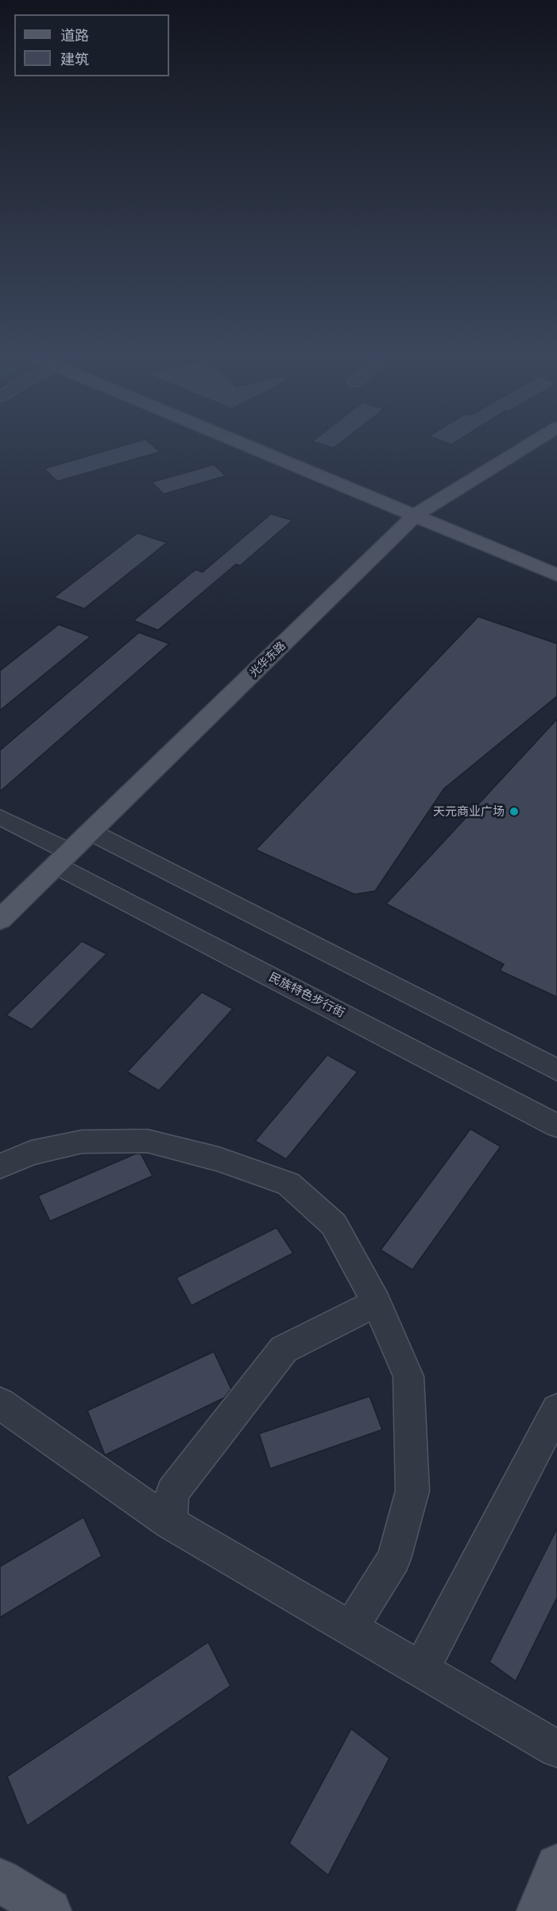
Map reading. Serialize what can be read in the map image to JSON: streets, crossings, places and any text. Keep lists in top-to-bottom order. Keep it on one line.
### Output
{"streets":{"main road":["光华东路"],"street":["民族特色步行街"]},"crossings":[["光华东路","民族特色步行街"]],"places":["天元商业广场"],"legend":["道路","建筑"]}
